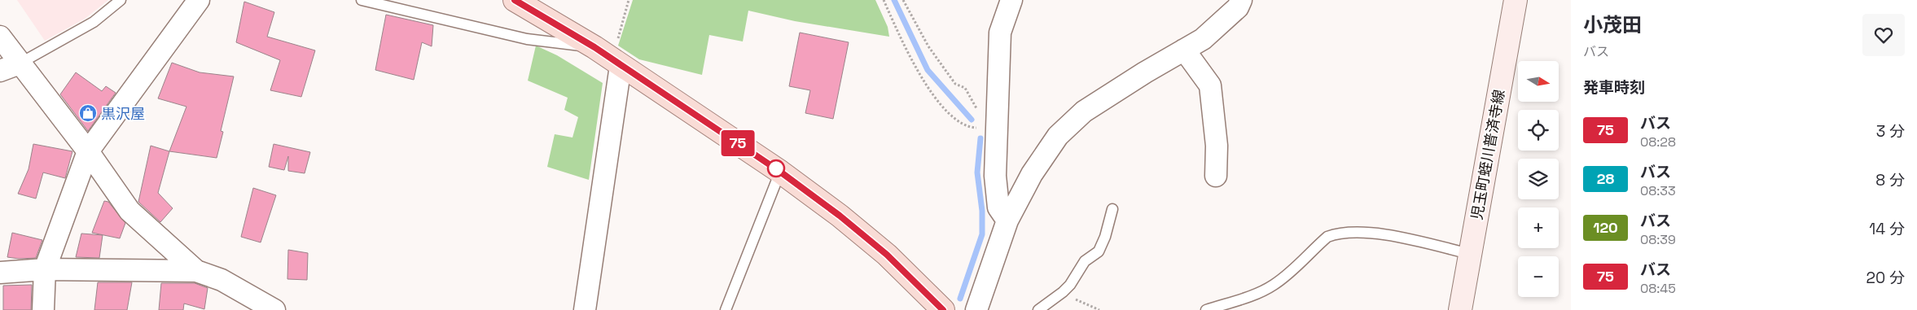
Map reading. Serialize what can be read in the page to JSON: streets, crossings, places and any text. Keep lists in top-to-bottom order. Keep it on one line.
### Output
{"streets":{"main road":["児玉町蛭川普済寺線"]},"places":{"shop":["黒沢屋"]},"lines":["bus line 75"],"north":"right","page":{"on_map":"75","heading":[["小茂田","バス"],"発車時刻"],"map_buttons":["+","−"],"list":[{"mark":"75","name":"バス","note":"08:28","value":"3 分"},{"mark":"28","name":"バス","note":"08:33","value":"8 分"},{"mark":"120","name":"バス","note":"08:39","value":"14 分"},{"mark":"75","name":"バス","note":"08:45","value":"20 分"}]}}
